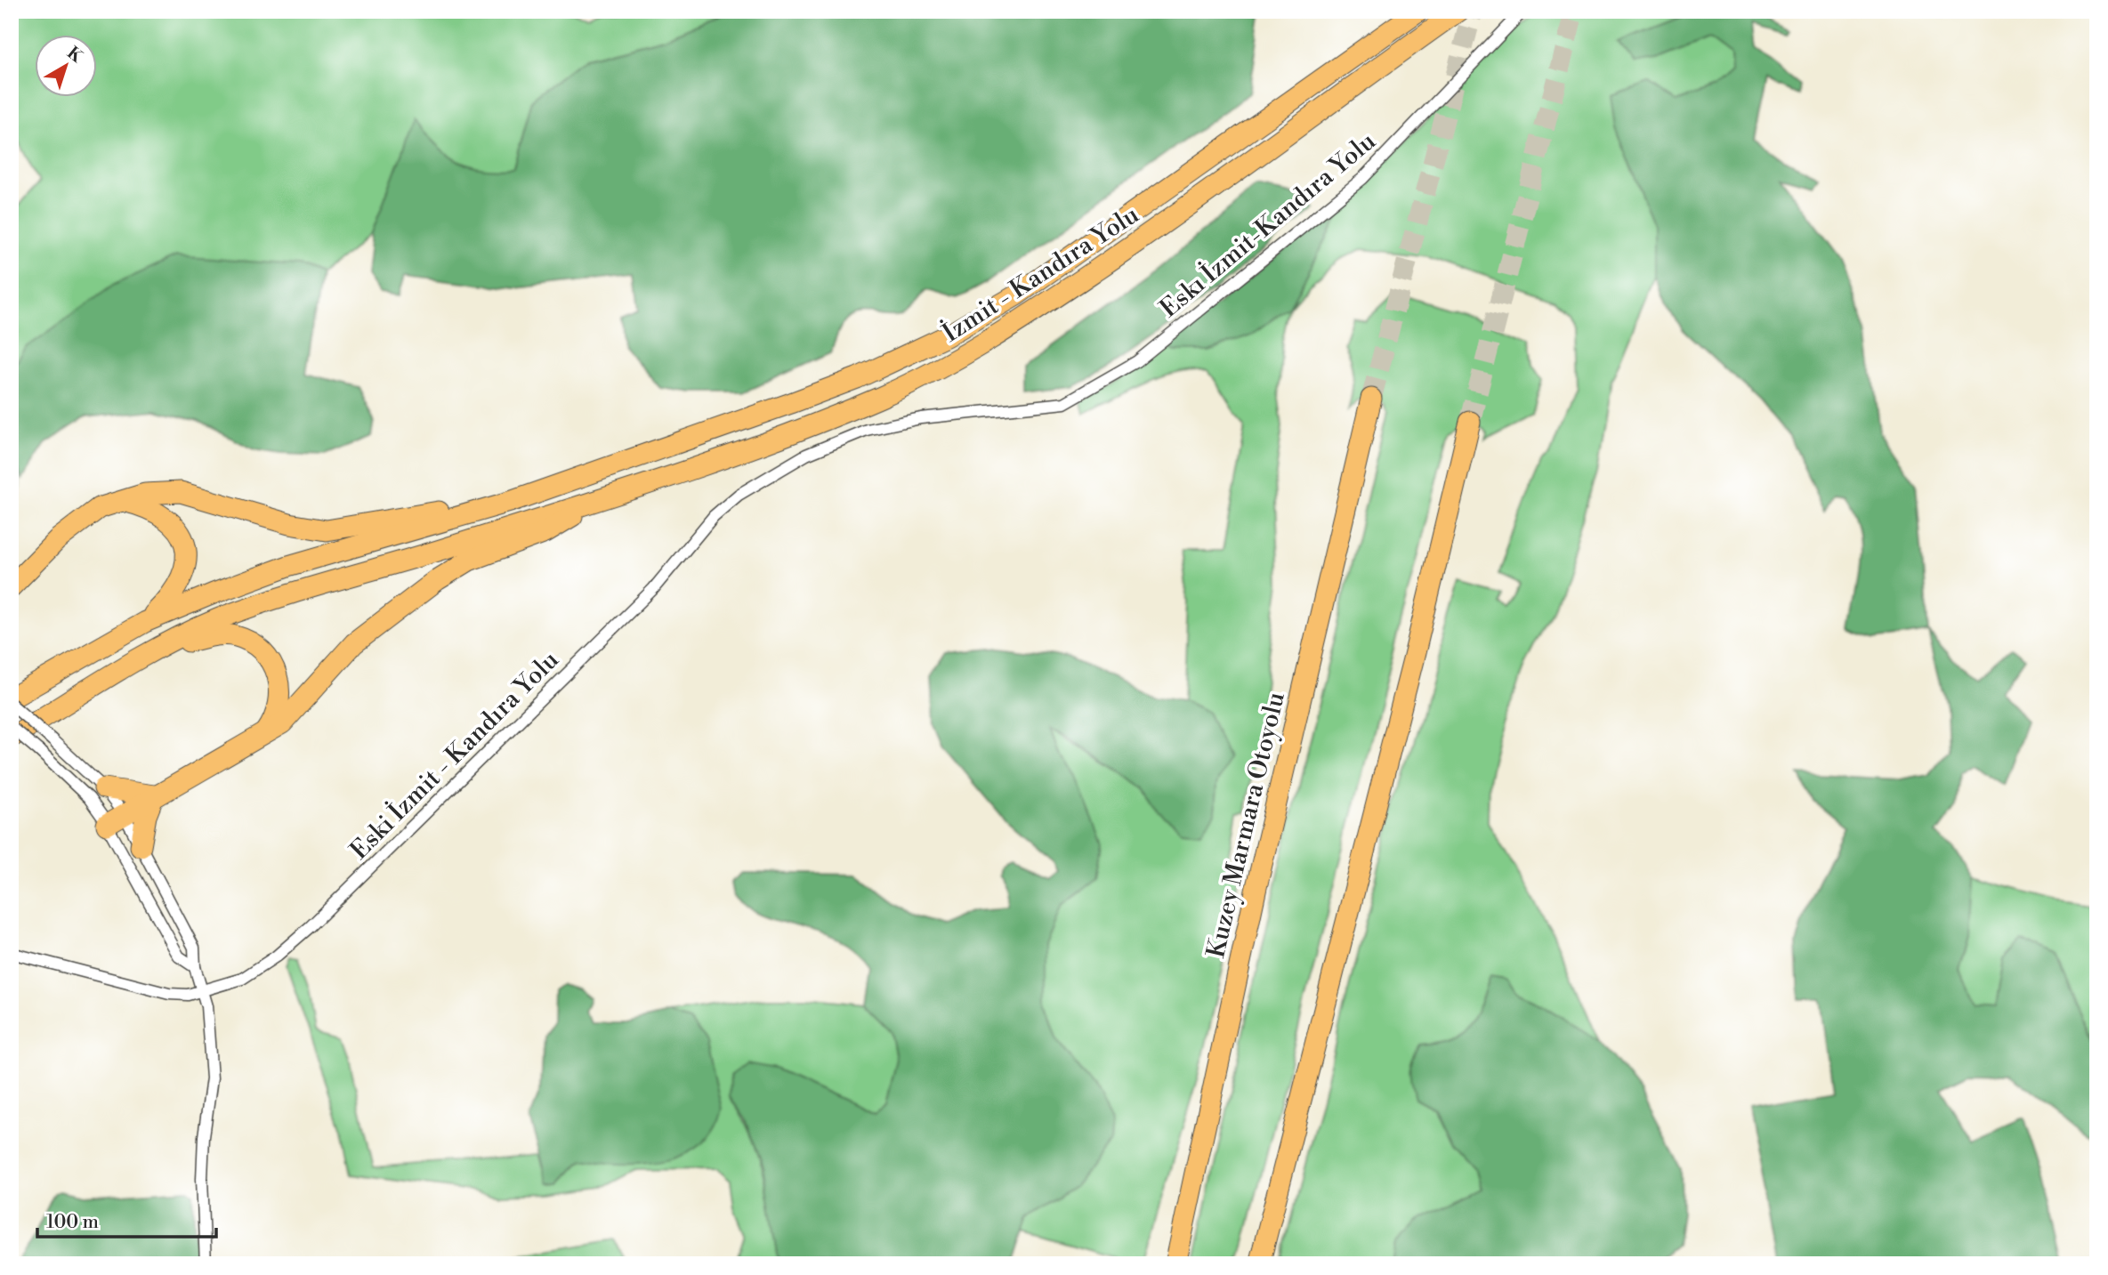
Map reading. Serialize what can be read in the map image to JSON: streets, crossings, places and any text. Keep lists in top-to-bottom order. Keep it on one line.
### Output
{"streets":{"highway":["İzmit - Kandıra Yolu","Kuzey Marmara Otoyolu"],"street":["Eskı İzmit-Kandıra Yolu","Eski İzmit - Kandıra Yolu"]},"crossings":[["Eskı İzmit-Kandıra Yolu","Eski İzmit - Kandıra Yolu"]],"scale_bar":"100 m","north":"top right"}
